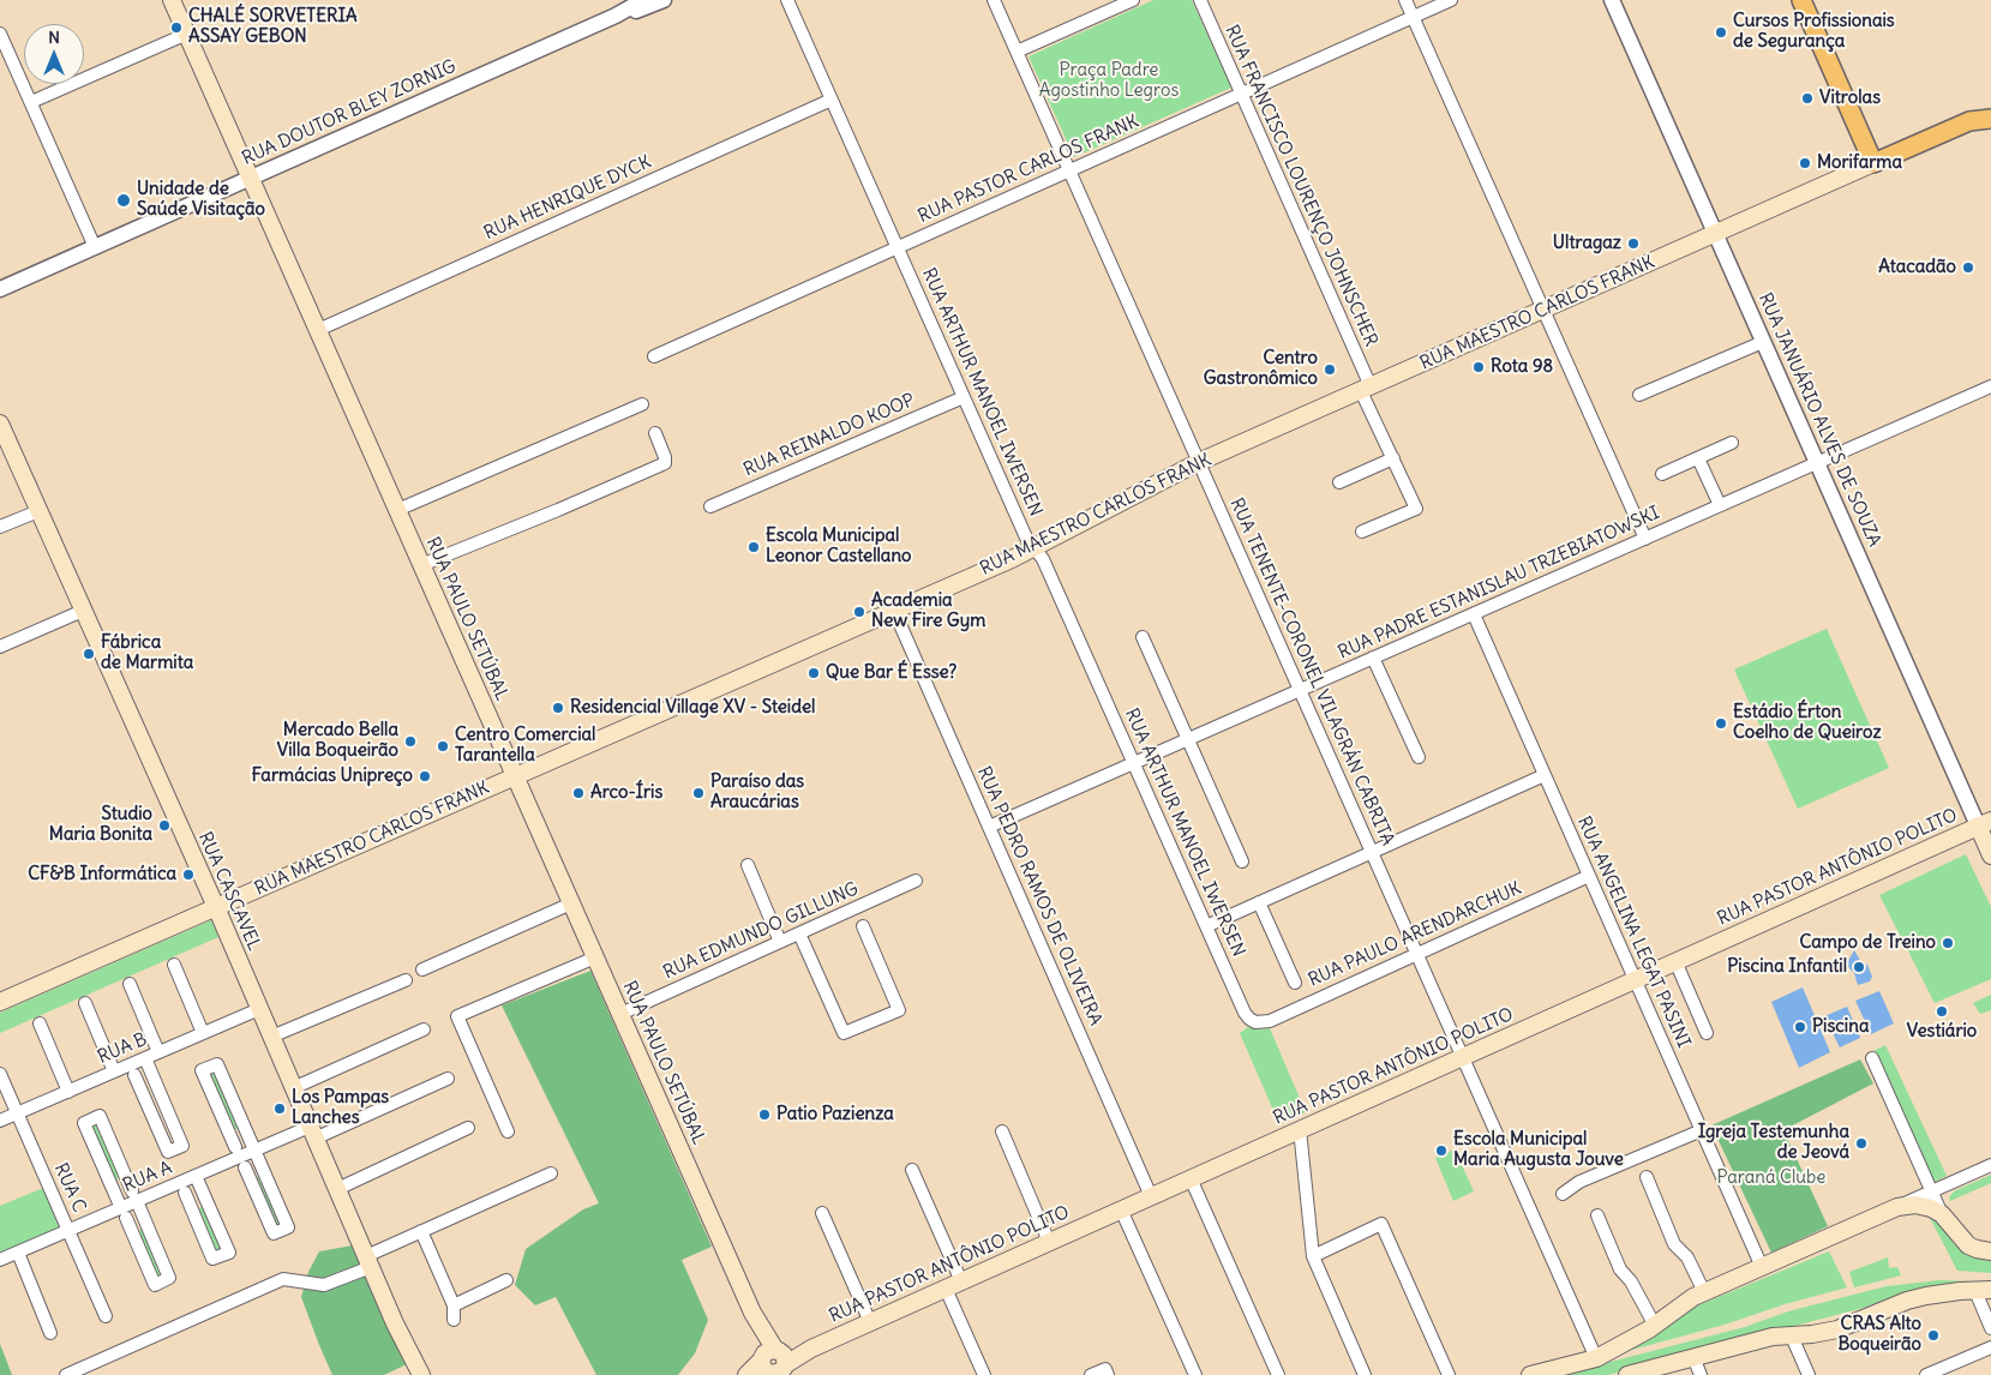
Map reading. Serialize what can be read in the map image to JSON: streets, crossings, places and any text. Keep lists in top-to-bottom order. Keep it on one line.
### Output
{"streets":{"main road":["RUA MAESTRO CARLOS FRANK","RUA JANUÁRIO ALVES DE SOUZA","RUA PAULO SETÚBAL","RUA PASTOR ANTÔNIO POLITO","RUA CASCAVEL"],"street":["RUA DOUTOR BLEY ZORNIG","RUA PASTOR CARLOS FRANK","RUA FRANCISCO LOURENÇO JOHNSCHER","RUA HENRIQUE DYCK","RUA ARTHUR MANOEL IWERSEN","RUA REINALDO KOOP","RUA PADRE ESTANISLAU TRZEBIATOWSKI","RUA TENENTE-CORONEL VILAGRÁN CABRITA","RUA PEDRO RAMOS DE OLIVEIRA","RUA EDMUNDO GILLUNG","RUA ANGELINA LEGAT PASINI","RUA PAULO ARENDARCHUK","RUA B","RUA A","RUA C"]},"crossings":[["RUA DOUTOR BLEY ZORNIG","RUA PAULO SETÚBAL"],["RUA PASTOR CARLOS FRANK","RUA FRANCISCO LOURENÇO JOHNSCHER"],["RUA PASTOR CARLOS FRANK","RUA ARTHUR MANOEL IWERSEN"],["RUA PASTOR CARLOS FRANK","RUA TENENTE-CORONEL VILAGRÁN CABRITA"],["RUA FRANCISCO LOURENÇO JOHNSCHER","RUA MAESTRO CARLOS FRANK"],["RUA HENRIQUE DYCK","RUA ARTHUR MANOEL IWERSEN"],["RUA HENRIQUE DYCK","RUA PAULO SETÚBAL"],["RUA MAESTRO CARLOS FRANK","RUA ARTHUR MANOEL IWERSEN"],["RUA MAESTRO CARLOS FRANK","RUA JANUÁRIO ALVES DE SOUZA"],["RUA MAESTRO CARLOS FRANK","RUA PAULO SETÚBAL"],["RUA MAESTRO CARLOS FRANK","RUA TENENTE-CORONEL VILAGRÁN CABRITA"],["RUA MAESTRO CARLOS FRANK","RUA CASCAVEL"],["RUA MAESTRO CARLOS FRANK","RUA PEDRO RAMOS DE OLIVEIRA"],["RUA ARTHUR MANOEL IWERSEN","RUA REINALDO KOOP"],["RUA ARTHUR MANOEL IWERSEN","RUA PADRE ESTANISLAU TRZEBIATOWSKI"],["RUA ARTHUR MANOEL IWERSEN","RUA PAULO ARENDARCHUK"],["RUA JANUÁRIO ALVES DE SOUZA","RUA PADRE ESTANISLAU TRZEBIATOWSKI"],["RUA JANUÁRIO ALVES DE SOUZA","RUA PASTOR ANTÔNIO POLITO"],["RUA PADRE ESTANISLAU TRZEBIATOWSKI","RUA TENENTE-CORONEL VILAGRÁN CABRITA"],["RUA PADRE ESTANISLAU TRZEBIATOWSKI","RUA PEDRO RAMOS DE OLIVEIRA"],["RUA PADRE ESTANISLAU TRZEBIATOWSKI","RUA ANGELINA LEGAT PASINI"],["RUA PAULO SETÚBAL","RUA PASTOR ANTÔNIO POLITO"],["RUA PAULO SETÚBAL","RUA EDMUNDO GILLUNG"],["RUA TENENTE-CORONEL VILAGRÁN CABRITA","RUA PASTOR ANTÔNIO POLITO"],["RUA TENENTE-CORONEL VILAGRÁN CABRITA","RUA PAULO ARENDARCHUK"],["RUA PASTOR ANTÔNIO POLITO","RUA PEDRO RAMOS DE OLIVEIRA"],["RUA PASTOR ANTÔNIO POLITO","RUA ANGELINA LEGAT PASINI"],["RUA CASCAVEL","RUA B"],["RUA CASCAVEL","RUA A"],["RUA ANGELINA LEGAT PASINI","RUA PAULO ARENDARCHUK"],["RUA B","RUA C"],["RUA A","RUA C"]],"parks":["Praça Padre Agostinho Legros","Paraná Clube"],"places":["CHALÉ SORVETERIA ASSAY GEBON","Cursos Profissionais de Segurança","Vitrolas","Morifarma","Unidade de Saúde Visitação","Ultragaz","Atacadão","Rota 98","Centro Gastronômico","Escola Municipal Leonor Castellano","Academia New Fire Gym","Fábrica de Marmita","Que Bar É Esse?","Residencial Village XV - Steidel","Estádio Érton Coelho de Queiroz","Mercado Bella Villa Boqueirão","Centro Comercial Tarantella","Farmácias Unipreço","Arco-Íris","Paraíso das Araucárias","Studio Maria Bonita","CF&B Informática","Campo de Treino","Piscina Infantil","Vestiário","Piscina","Los Pampas Lanches","Patio Pazienza","Igreja Testemunha de Jeová","Escola Municipal Maria Augusta Jouve","CRAS Alto Boqueirão"],"north":"top"}
